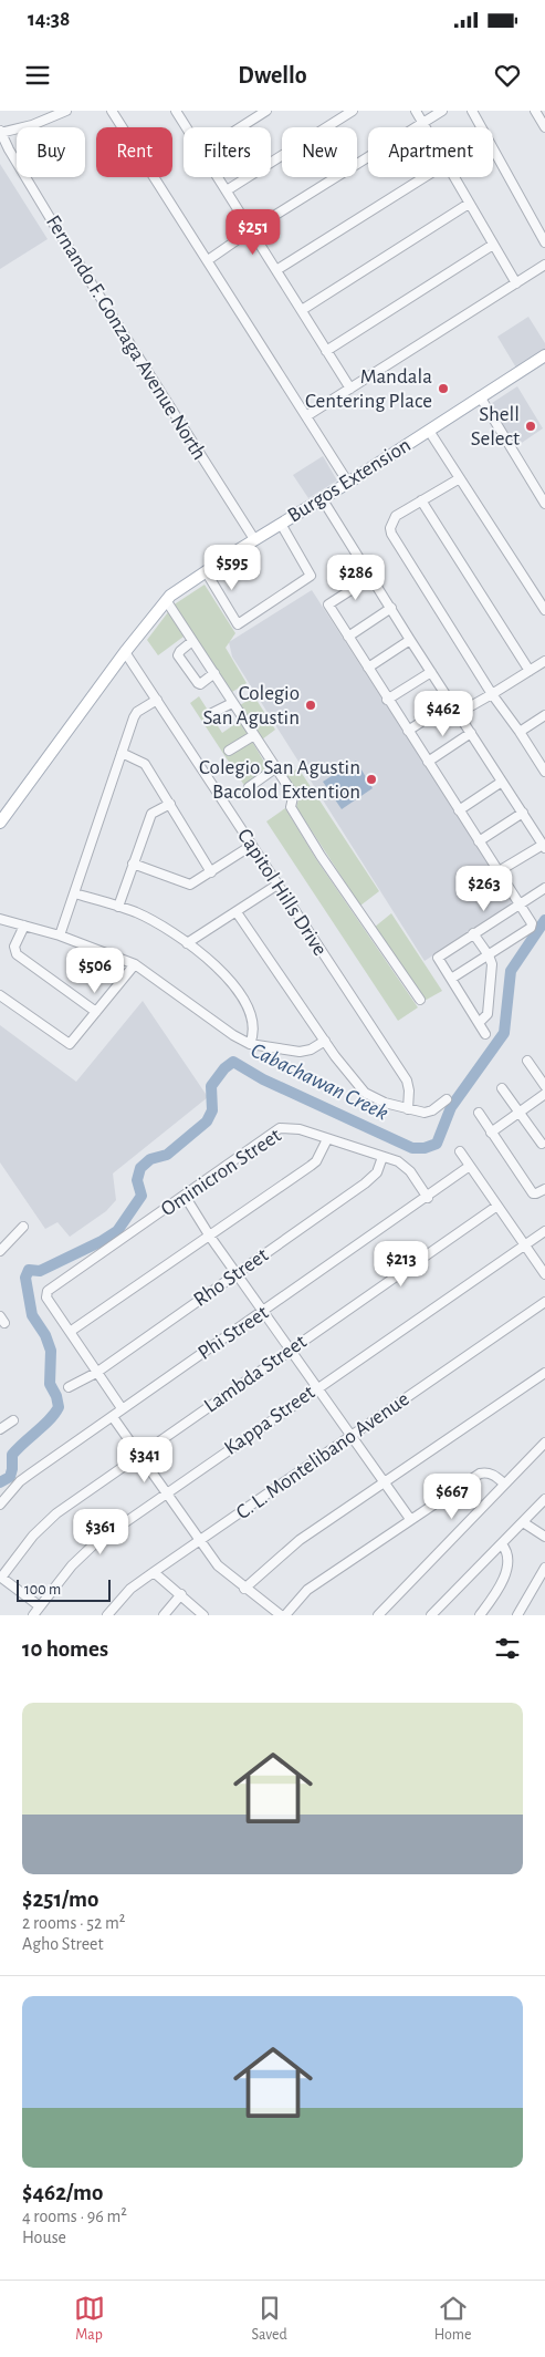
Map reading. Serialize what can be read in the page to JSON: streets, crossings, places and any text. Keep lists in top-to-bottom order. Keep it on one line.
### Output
{"streets":{"main road":["Burgos Extension"],"street":["Fernando F. Gonzaga Avenue North","Capitol Hills Drive","Ominicron Street","Rho Street","Phi Street","Lambda Street","Kappa Street","C. L. Montelibano Avenue"]},"crossings":[["Fernando F. Gonzaga Avenue North","Burgos Extension"],["Burgos Extension","Capitol Hills Drive"],["Ominicron Street","Rho Street"],["Ominicron Street","Phi Street"]],"water":["Cabachawan Creek"],"places":["Mandala Centering Place","Shell Select","Colegio San Agustin","Colegio San Agustin Bacolod Extention"],"scale_bar":"100 m","page":{"status":"14:38","header":"Dwello","chip":["Buy","Rent","Filters","New","Apartment"],"price":["$251","$595","$286","$462","$263","$506","$213","$341","$667","$361"],"scale":"100 m","heading":"10 homes","list":[{"name":"$251/mo","note":"2 rooms · 52 m² · Agho Street"},{"name":"$462/mo","note":"4 rooms · 96 m² · House"}],"tabs":["Map","Saved","Home"]}}
